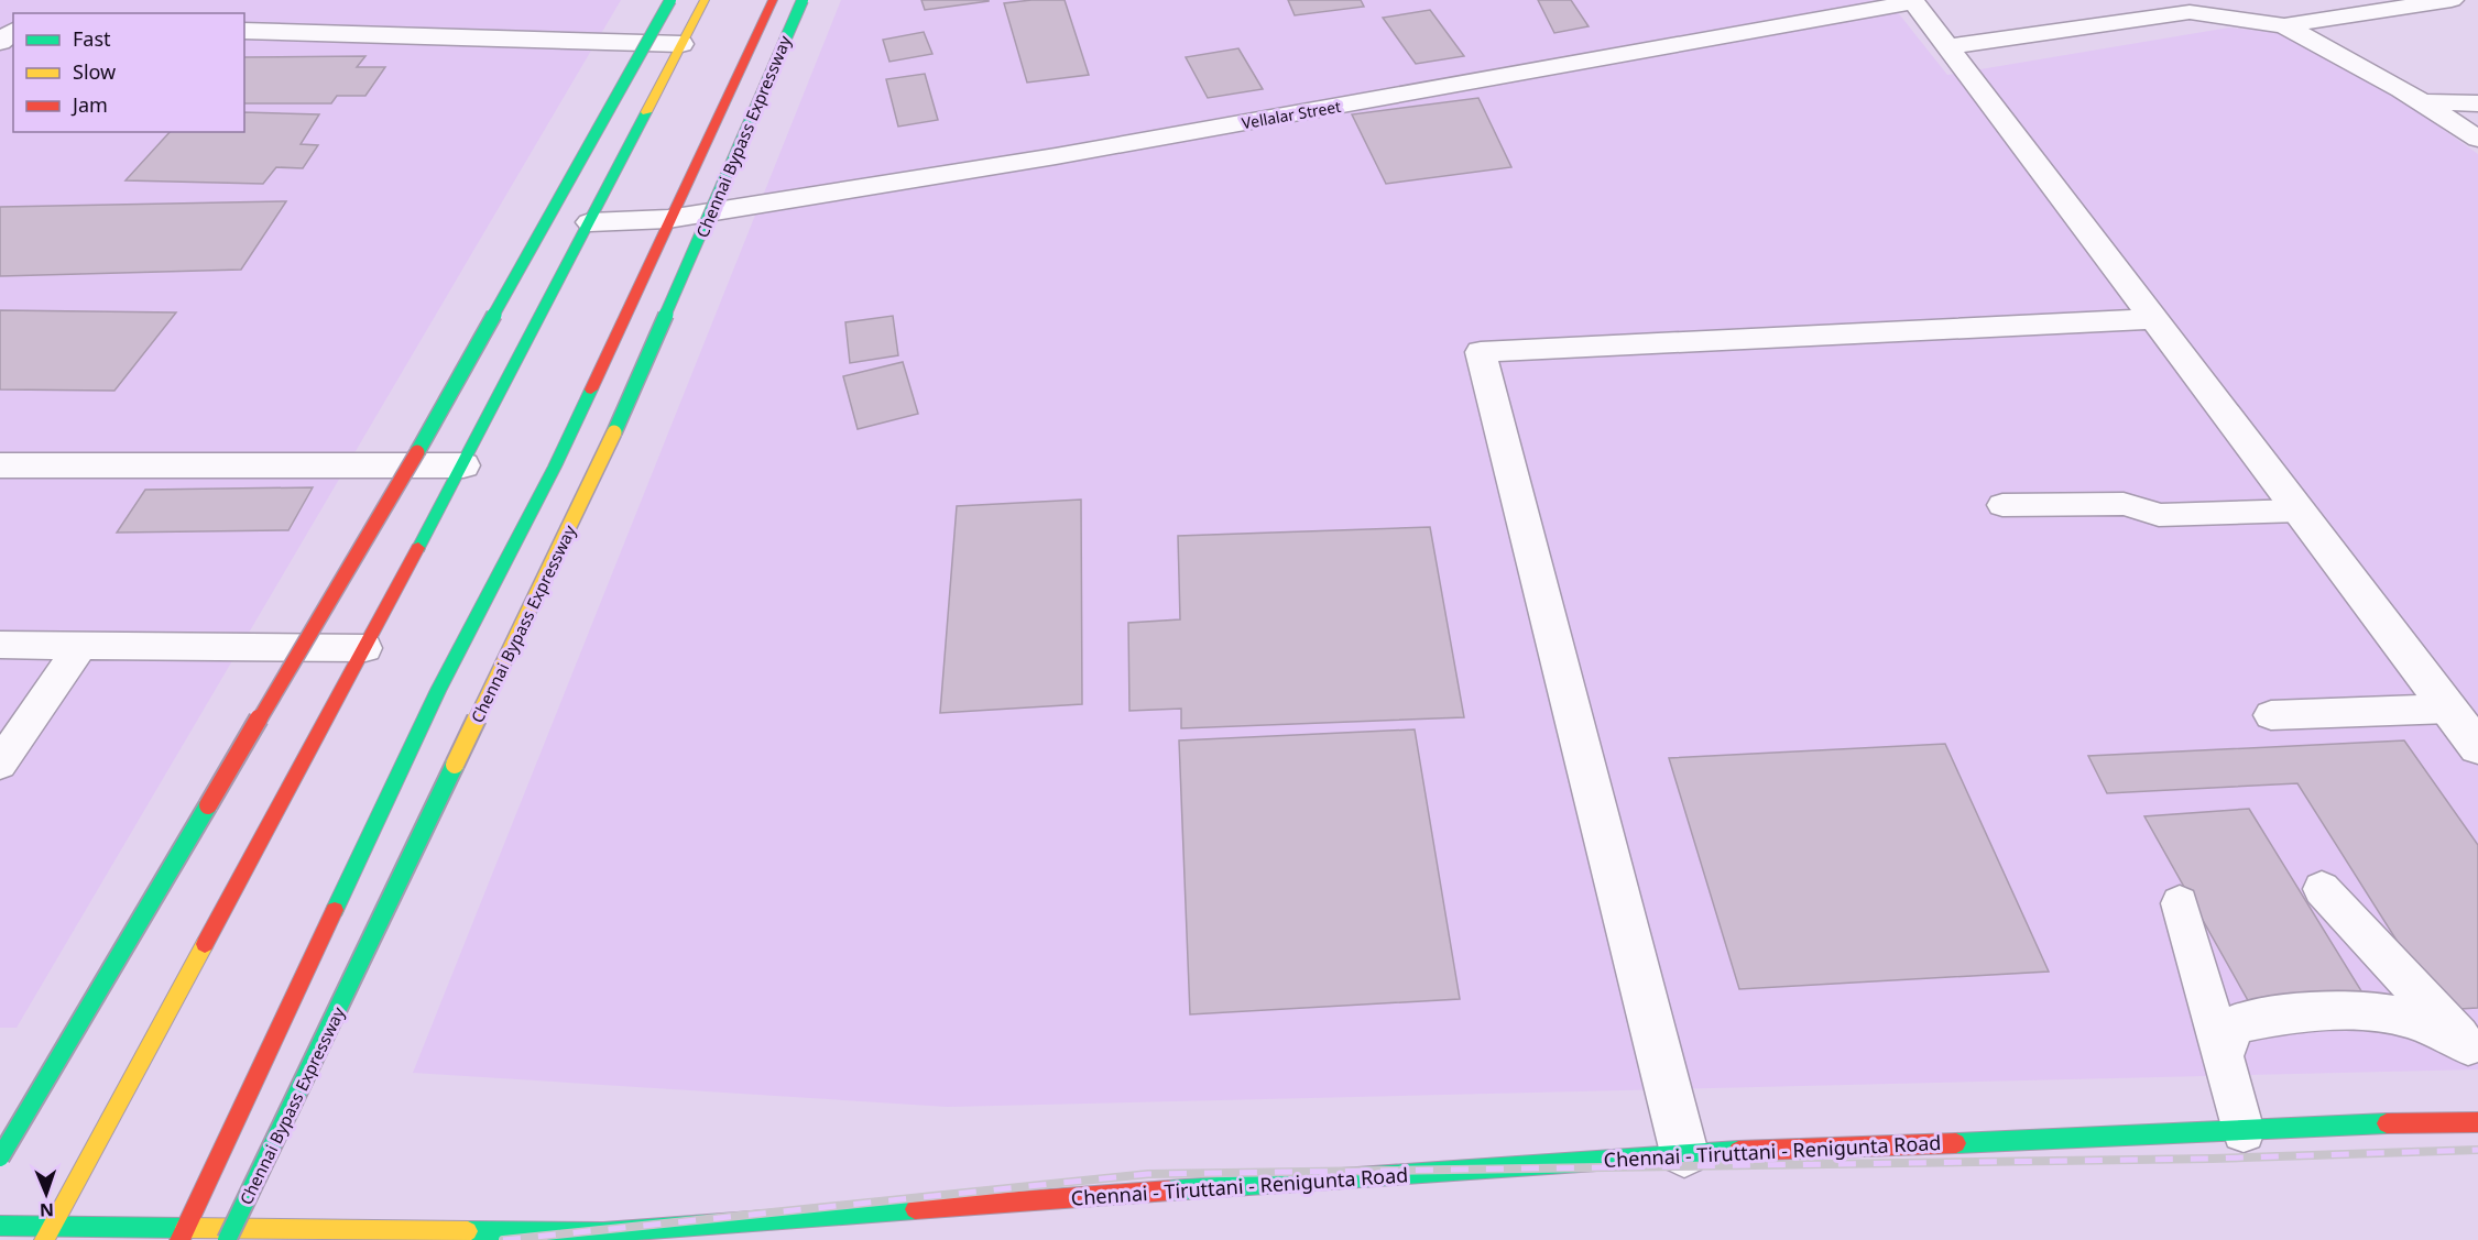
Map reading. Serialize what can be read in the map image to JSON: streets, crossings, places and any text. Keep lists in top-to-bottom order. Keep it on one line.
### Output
{"streets":{"main road":["Chennai Bypass Expressway","Chennai - Tiruttani - Renigunta Road"],"street":["Vellalar Street"]},"legend":["Fast","Slow","Jam"],"north":"bottom"}
